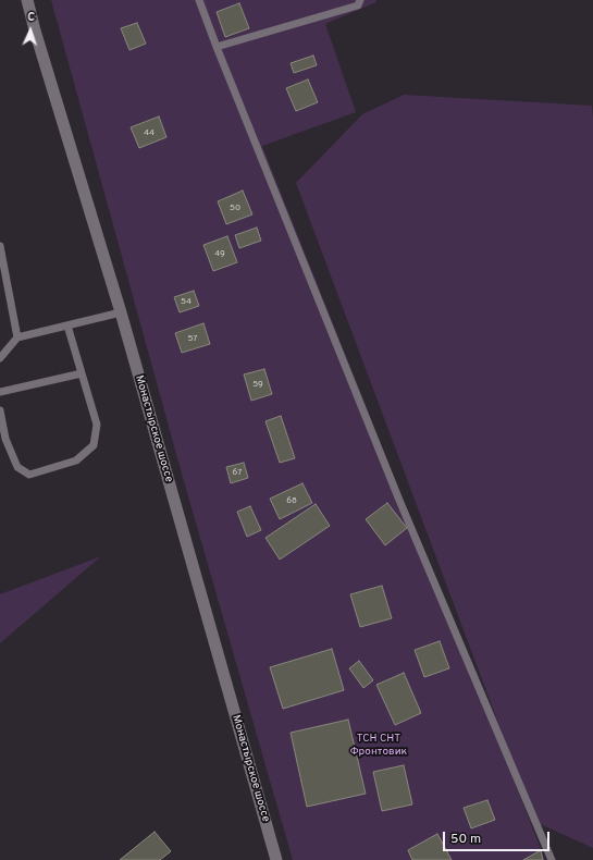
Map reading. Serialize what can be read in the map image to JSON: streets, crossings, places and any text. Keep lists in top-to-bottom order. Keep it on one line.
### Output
{"streets":{"main road":["Монастырское шоссе"]},"parks":["ТСН СНТ Фронтовик"],"house_numbers":["44","50","49","54","57","59","67","68"],"scale_bar":"50 m","north":"top"}
